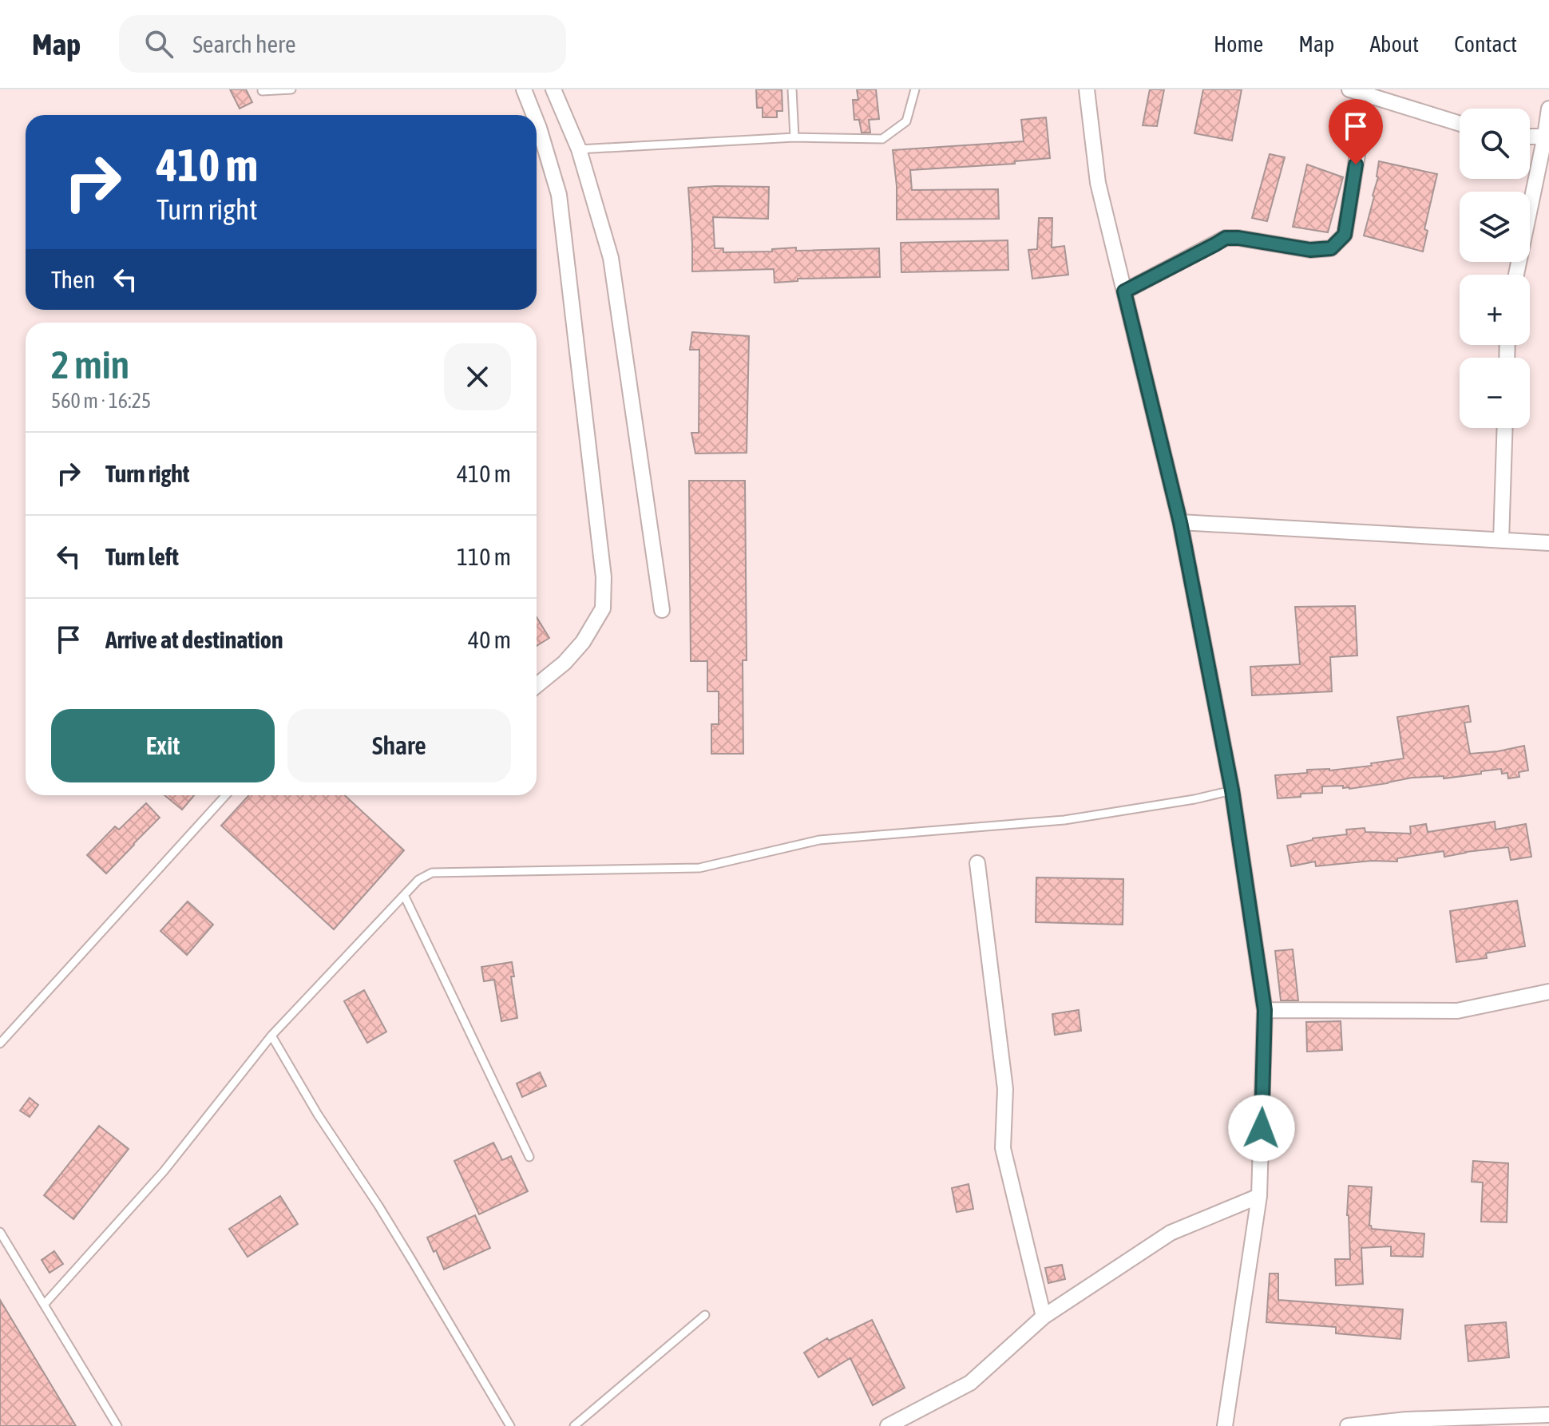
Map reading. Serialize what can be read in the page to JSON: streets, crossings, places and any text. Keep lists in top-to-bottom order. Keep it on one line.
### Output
{"page":{"header":"Map","search":"Search here","nav":["Home","Map","About","Contact"],"map_buttons":["+","−"],"turn":["410 m","Turn right"],"then":"Then","heading":["2 min","560 m · 16:25"],"list":[{"name":"Turn right","value":"410 m"},{"name":"Turn left","value":"110 m"},{"name":"Arrive at destination","value":"40 m"}],"buttons":["Exit","Share"]}}
